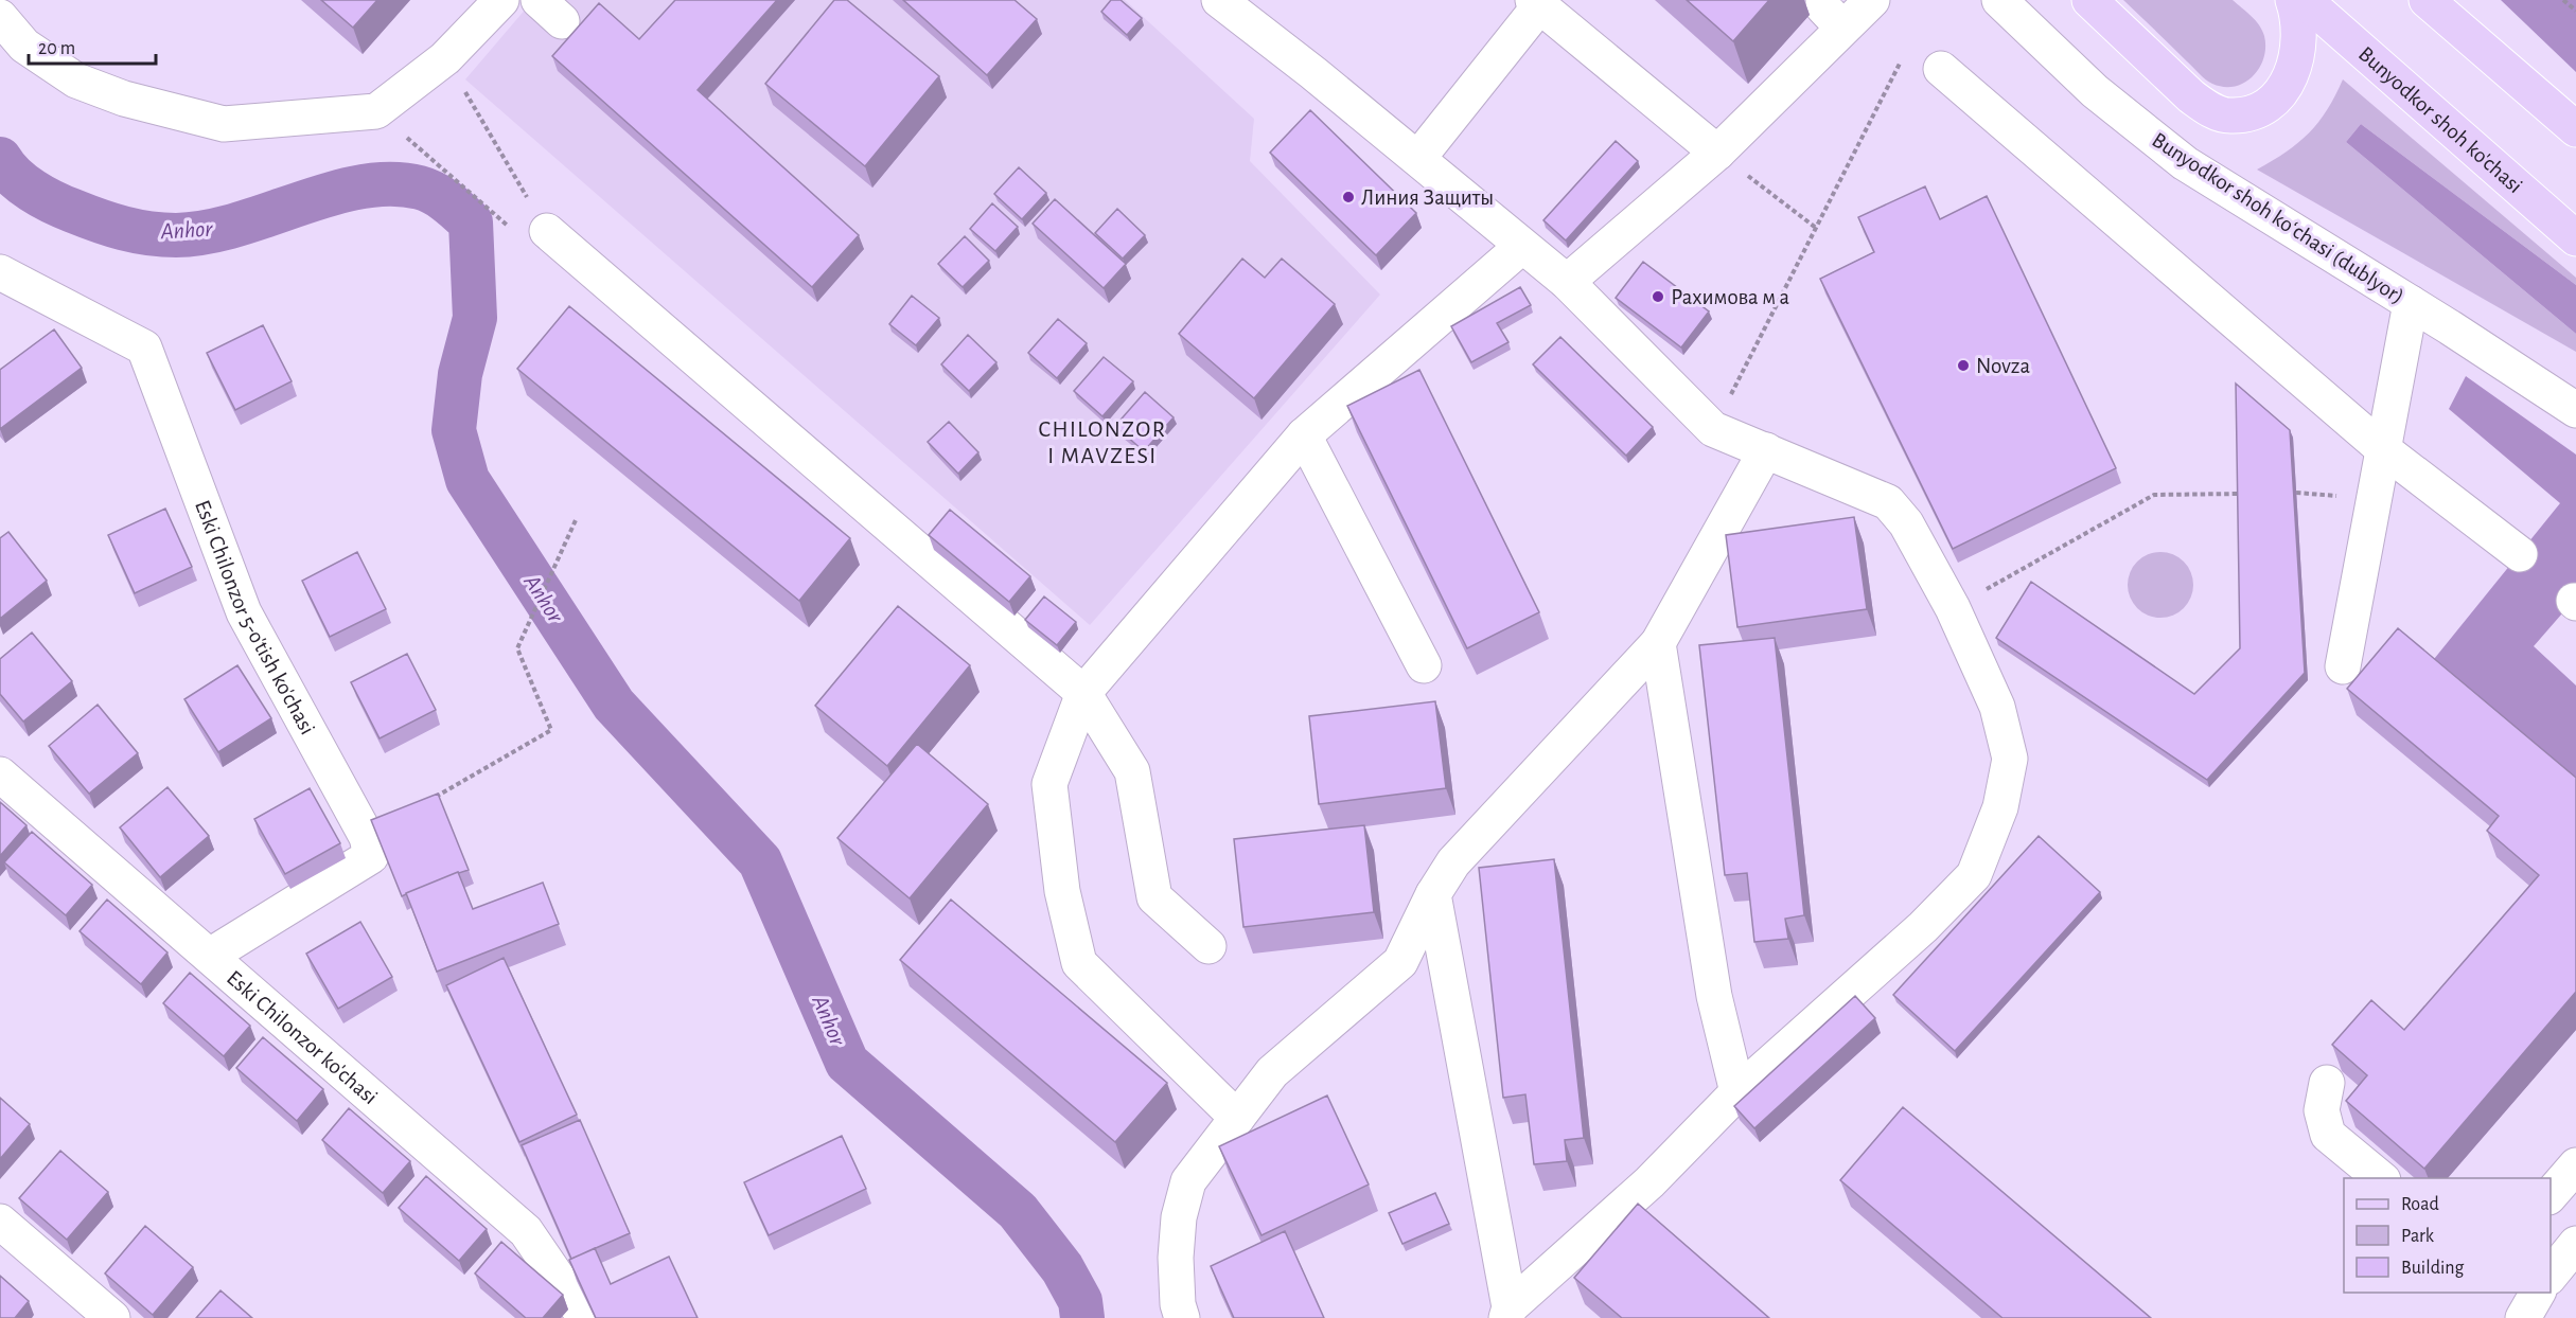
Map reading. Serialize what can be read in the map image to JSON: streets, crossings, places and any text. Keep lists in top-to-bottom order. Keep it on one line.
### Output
{"streets":{"main road":["Bunyodkor shoh ko'chasi"],"street":["Bunyodkor shoh koʻchasi (dublyor)","Eski Chilonzor 5-o'tish ko'chasi","Eski Chilonzor ko'chasi"]},"crossings":[["Eski Chilonzor 5-o'tish ko'chasi","Eski Chilonzor ko'chasi"]],"districts":["CHILONZOR I MAVZESI"],"water":["Anhor"],"places":["Линия Защиты","Рахимова м а","Novza"],"legend":["Road","Park","Building"],"scale_bar":"20 m"}
